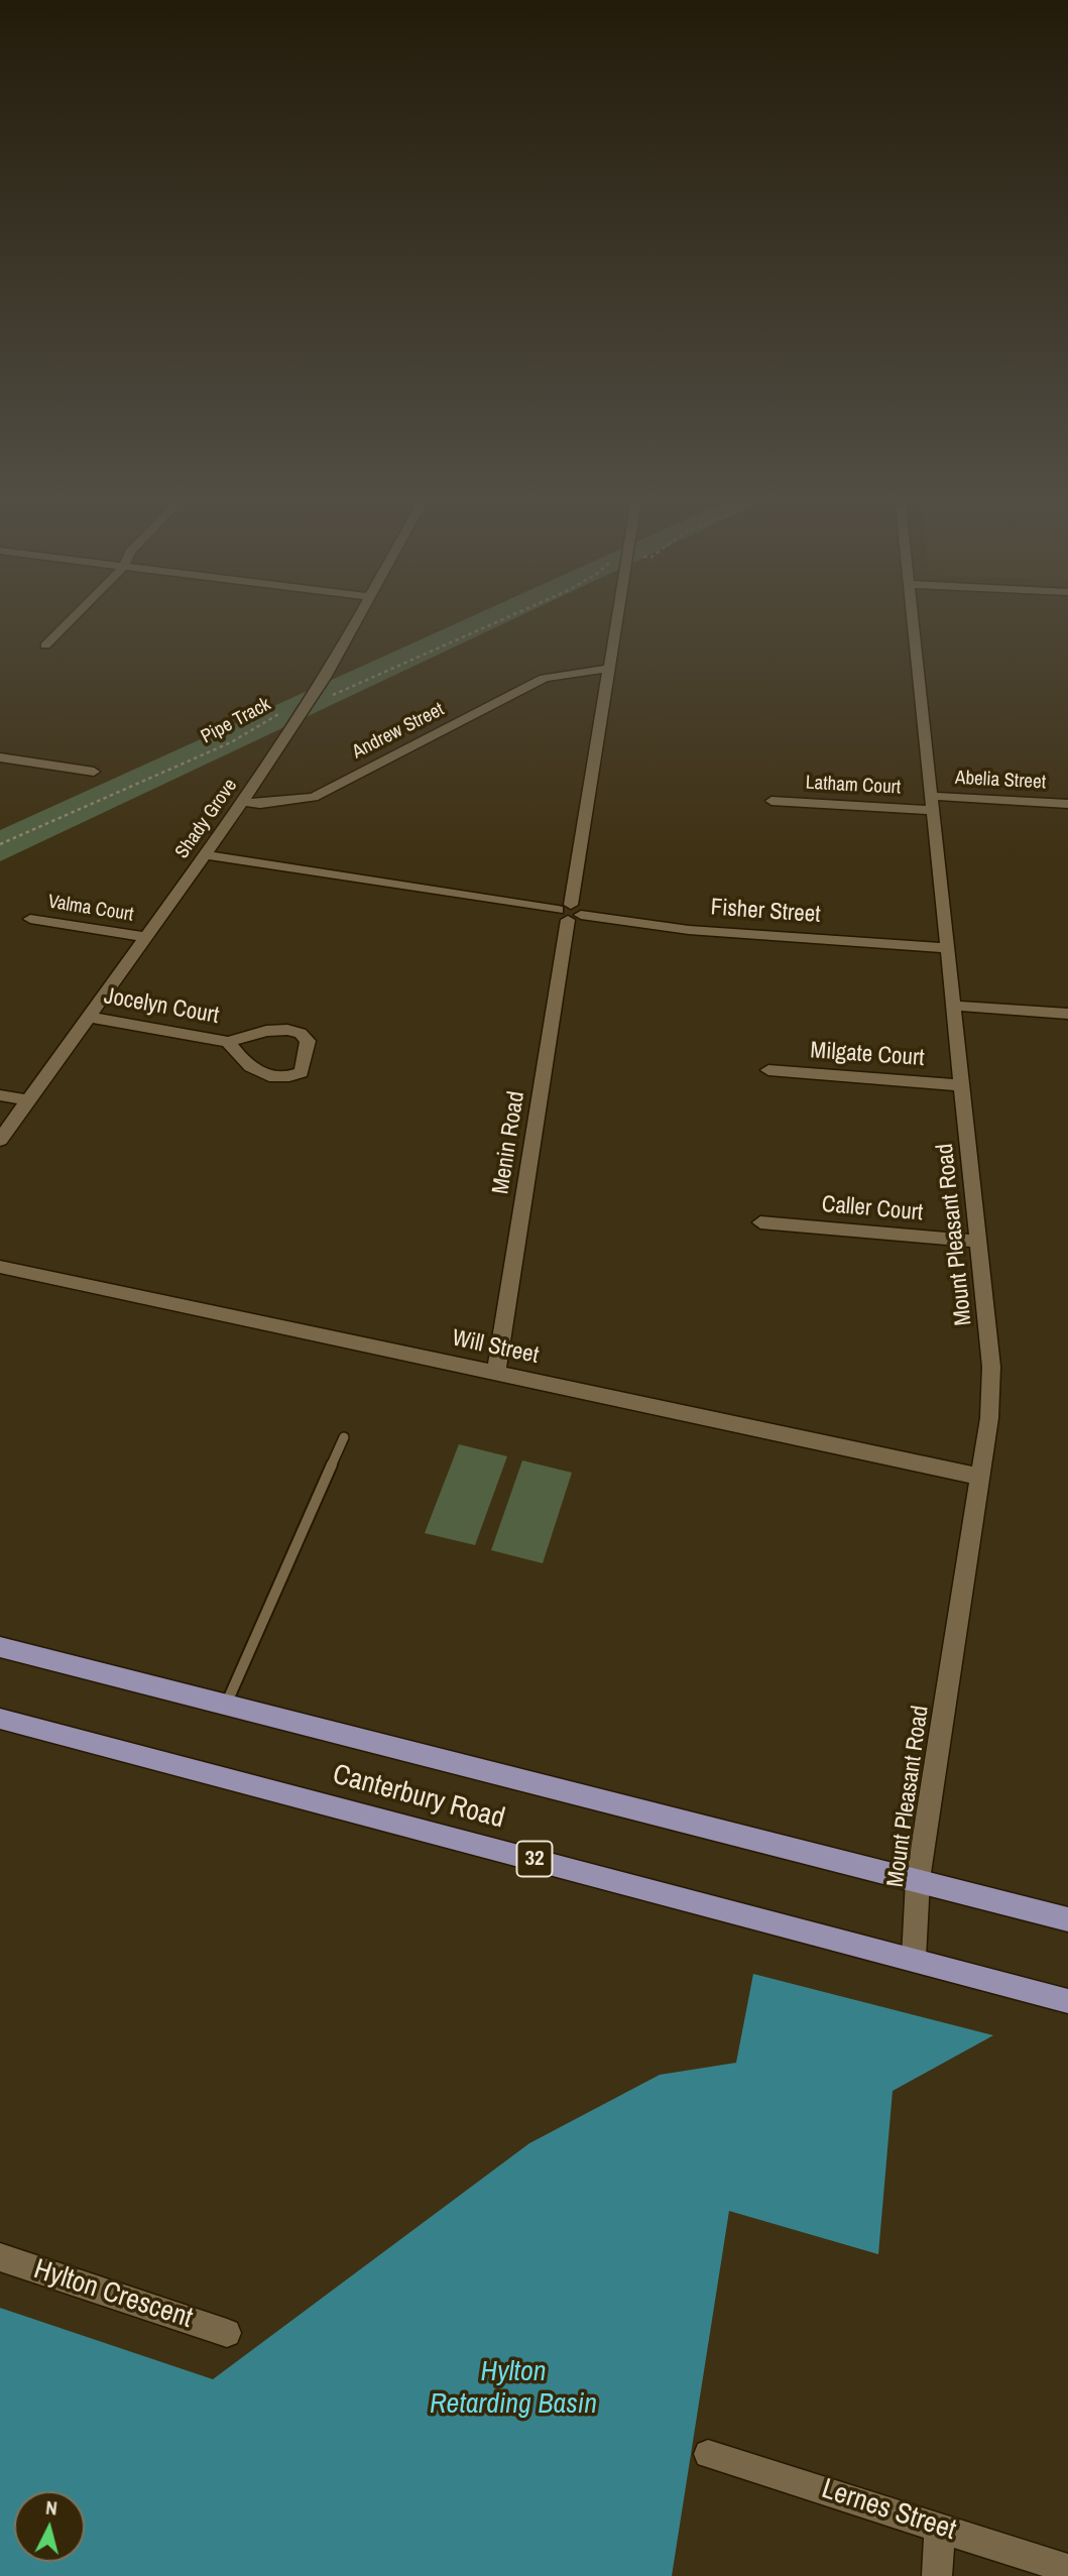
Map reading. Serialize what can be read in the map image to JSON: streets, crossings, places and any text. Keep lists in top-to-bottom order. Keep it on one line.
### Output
{"streets":{"main road":["Canterbury Road","32"],"street":["Andrew Street","Abelia Street","Latham Court","Shady Grove","Valma Court","Fisher Street","Jocelyn Court","Milgate Court","Menin Road","Caller Court","Mount Pleasant Road","Will Street","Hylton Crescent","Lernes Street"],"path":["Pipe Track"]},"crossings":[["Pipe Track","Shady Grove"],["Andrew Street","Shady Grove"],["Andrew Street","Menin Road"],["Abelia Street","Latham Court"],["Abelia Street","Mount Pleasant Road"],["Latham Court","Mount Pleasant Road"],["Shady Grove","Valma Court"],["Shady Grove","Fisher Street"],["Shady Grove","Jocelyn Court"],["Fisher Street","Menin Road"],["Fisher Street","Mount Pleasant Road"],["Milgate Court","Mount Pleasant Road"],["Menin Road","Will Street"],["Caller Court","Mount Pleasant Road"],["Mount Pleasant Road","Will Street"],["Mount Pleasant Road","Canterbury Road"]],"water":["Hylton Retarding Basin"],"north":"top"}
